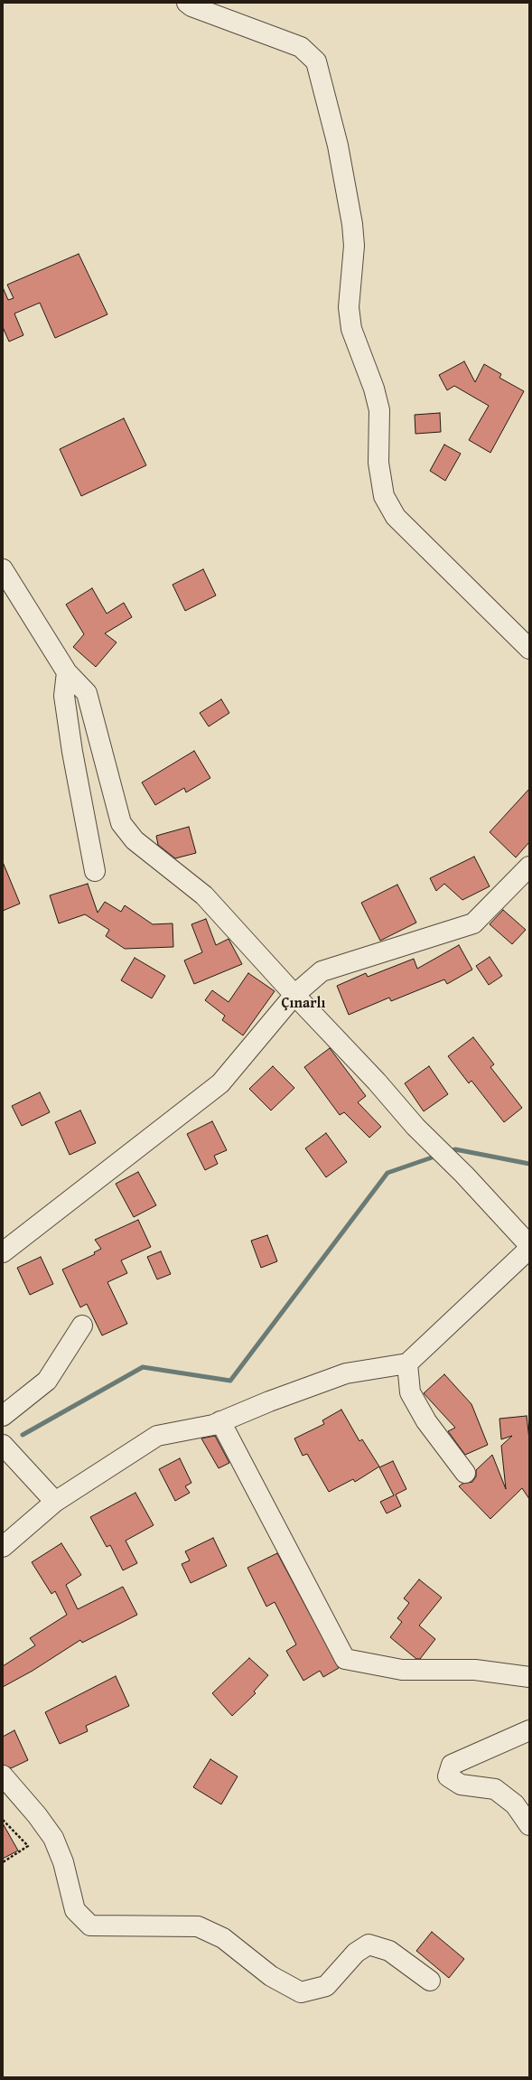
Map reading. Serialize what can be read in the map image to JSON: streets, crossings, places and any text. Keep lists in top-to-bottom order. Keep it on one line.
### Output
{"districts":["Çınarlı"]}
